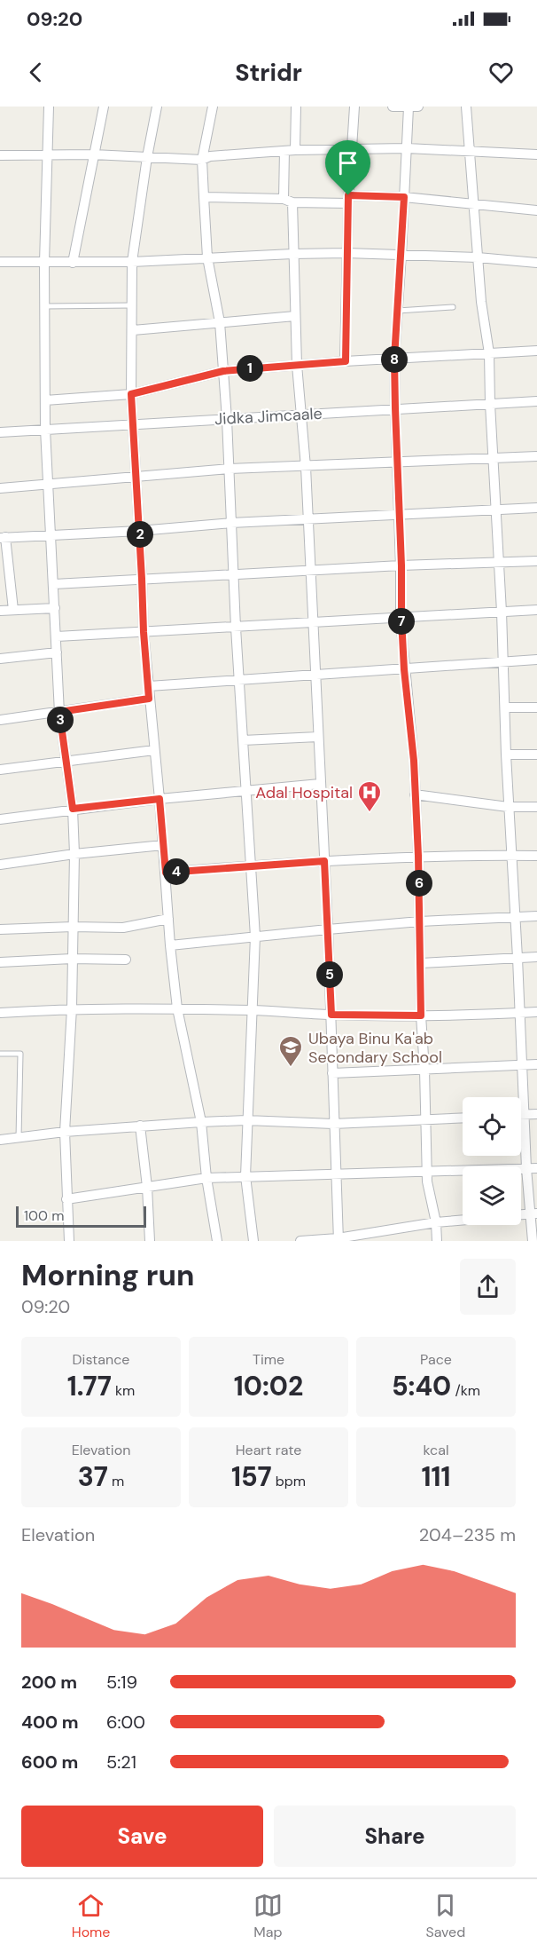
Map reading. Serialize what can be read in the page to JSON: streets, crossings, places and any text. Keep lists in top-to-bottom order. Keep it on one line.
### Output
{"streets":{"street":["Jidka Jimcaale"]},"places":{"hospital":["Adal Hospital"],"school or university":["Ubaya Binu Ka'ab Secondary School"]},"scale_bar":"100 m","page":{"status":"09:20","header":"Stridr","pins":["8","1","2","7","3","4","6","5"],"scale":"100 m","heading":["Morning run","09:20"],"stats":[["Distance","1.77 km"],["Time","10:02"],["Pace","5:40 /km"],["Elevation","37 m"],["Heart rate","157 bpm"],["kcal","111"]],"chart":["Elevation","204–235 m"],"list":[{"name":"200 m","note":"5:19"},{"name":"400 m","note":"6:00"},{"name":"600 m","note":"5:21"}],"buttons":["Save","Share"],"tabs":["Home","Map","Saved"]}}
